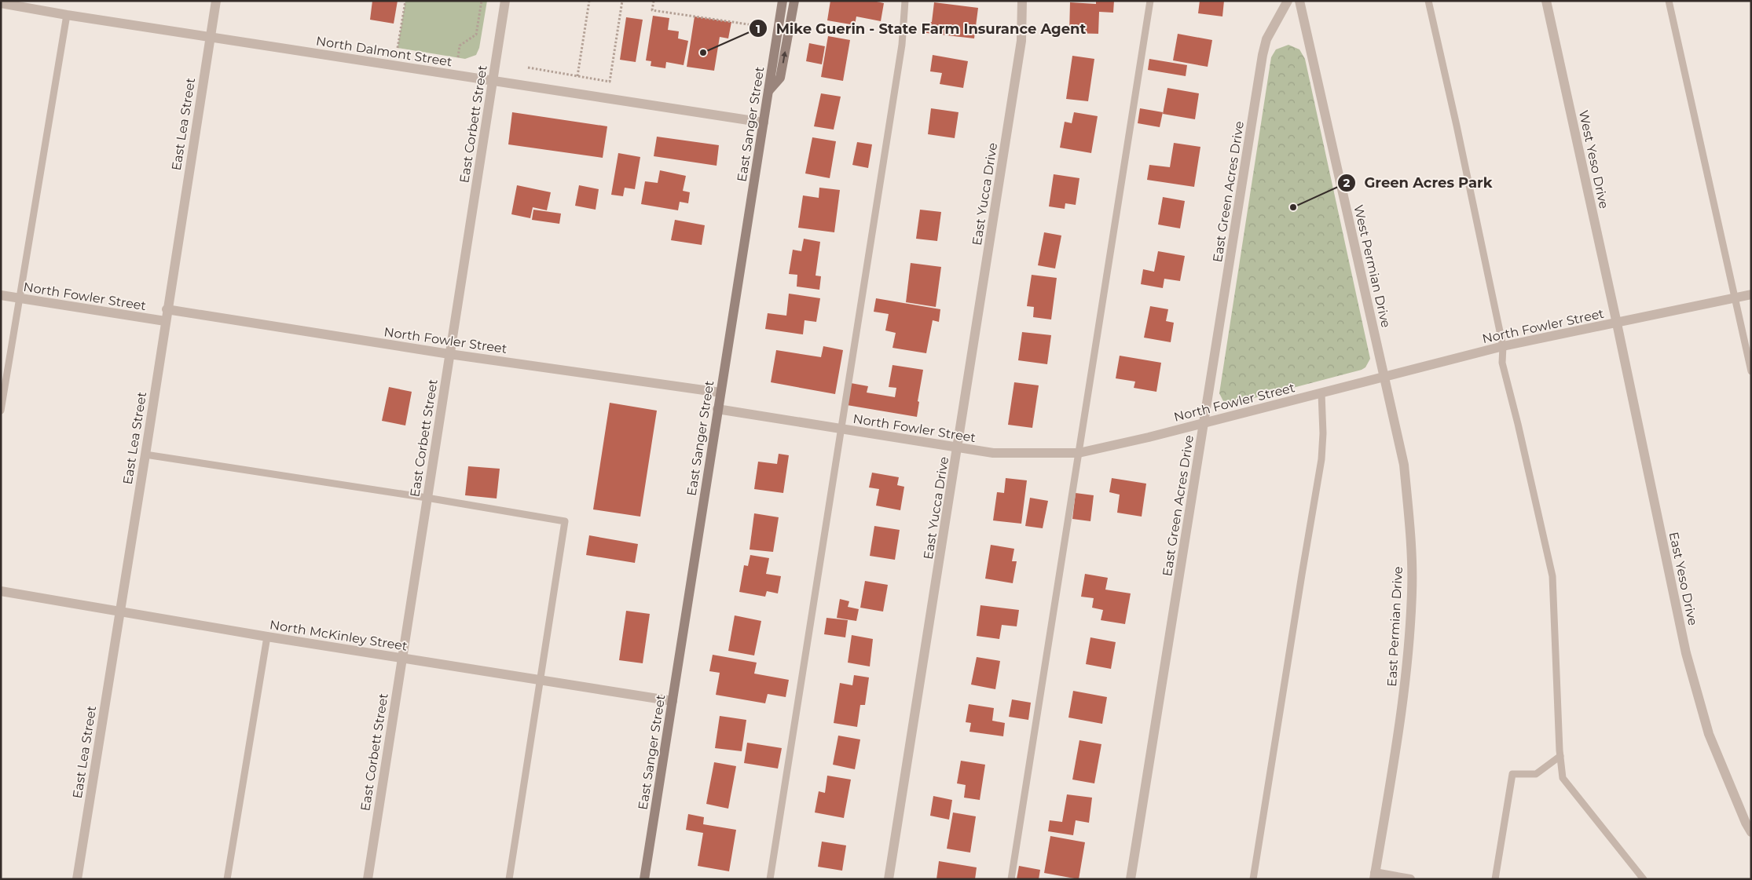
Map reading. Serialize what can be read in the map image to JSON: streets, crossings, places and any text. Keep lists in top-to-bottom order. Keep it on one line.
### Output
{"streets":{"main road":["East Sanger Street"],"street":["North Dalmont Street","East Lea Street","East Corbett Street","West Yeso Drive","East Green Acres Drive","East Yucca Drive","West Permian Drive","North Fowler Street","East Yeso Drive","East Permian Drive","North McKinley Street"]},"crossings":[["North Dalmont Street","East Lea Street"],["North Dalmont Street","East Corbett Street"],["North Dalmont Street","East Sanger Street"],["East Lea Street","North Fowler Street"],["East Lea Street","North McKinley Street"],["East Corbett Street","North Fowler Street"],["East Corbett Street","North McKinley Street"],["East Sanger Street","North Fowler Street"],["East Sanger Street","North McKinley Street"],["West Yeso Drive","North Fowler Street"],["West Yeso Drive","East Yeso Drive"],["East Green Acres Drive","North Fowler Street"],["East Yucca Drive","North Fowler Street"],["West Permian Drive","North Fowler Street"],["West Permian Drive","East Permian Drive"],["North Fowler Street","East Yeso Drive"],["North Fowler Street","East Permian Drive"]],"places":["Mike Guerin - State Farm Insurance Agent","Green Acres Park"]}
